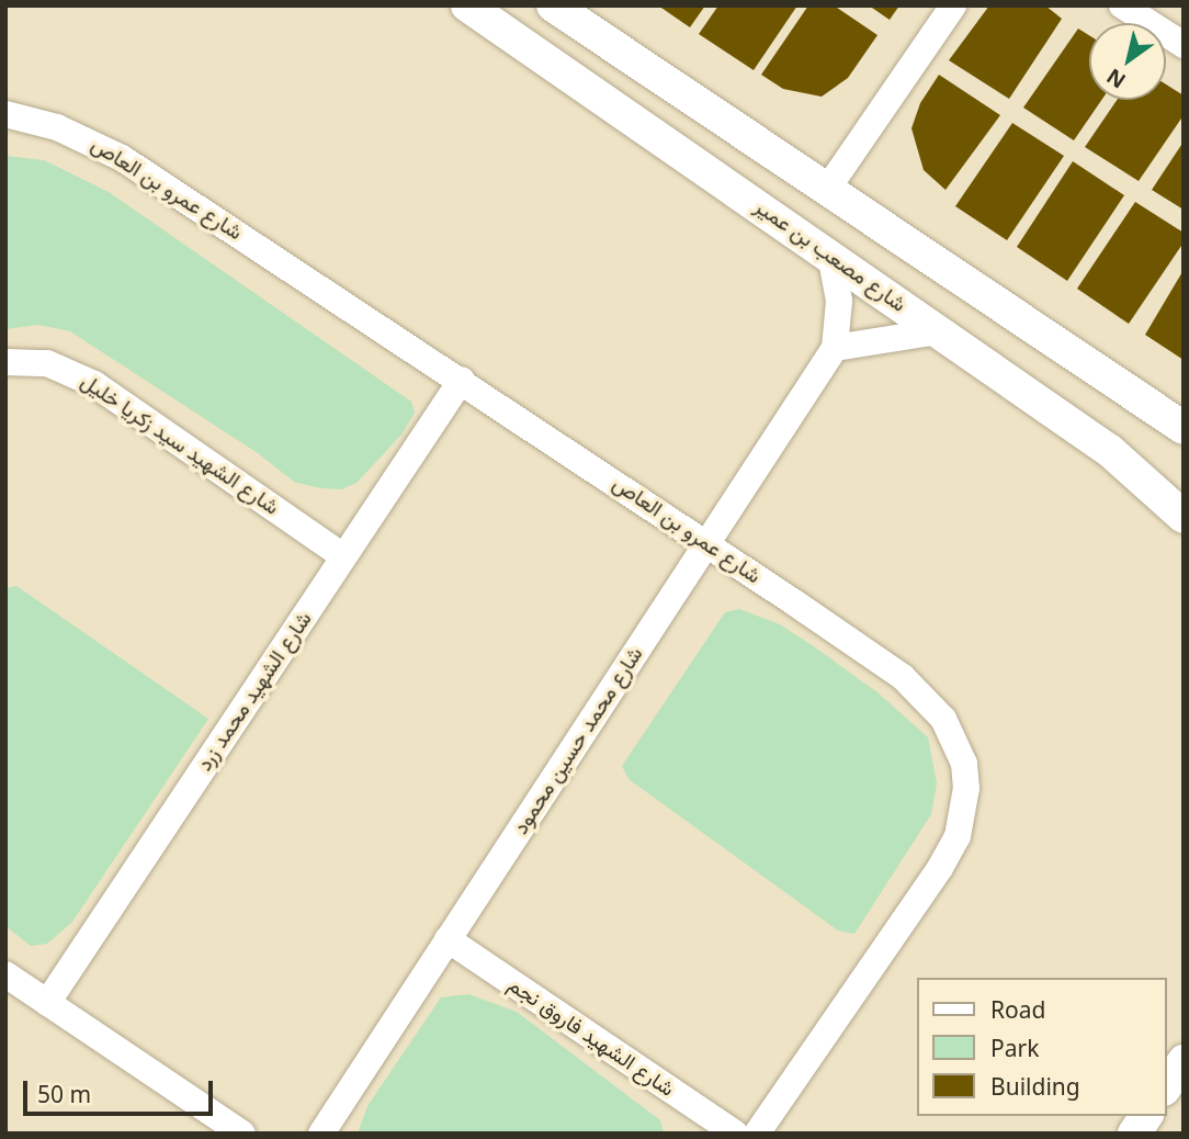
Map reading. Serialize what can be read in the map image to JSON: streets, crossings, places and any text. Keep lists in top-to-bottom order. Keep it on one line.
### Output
{"streets":{"street":["شارع عمرو بن العاص","شارع مصعب بن عمير","شارع الشهيد سيد زكريا خليل","شارع الشهيد محمد زرد","شارع محمد حسين محمود","شارع الشهيد فاروق نجم"]},"crossings":[["شارع عمرو بن العاص","شارع الشهيد محمد زرد"],["شارع عمرو بن العاص","شارع محمد حسين محمود"],["شارع مصعب بن عمير","شارع محمد حسين محمود"],["شارع الشهيد سيد زكريا خليل","شارع الشهيد محمد زرد"],["شارع محمد حسين محمود","شارع الشهيد فاروق نجم"]],"legend":["Road","Park","Building"],"scale_bar":"50 m","north":"bottom left"}
